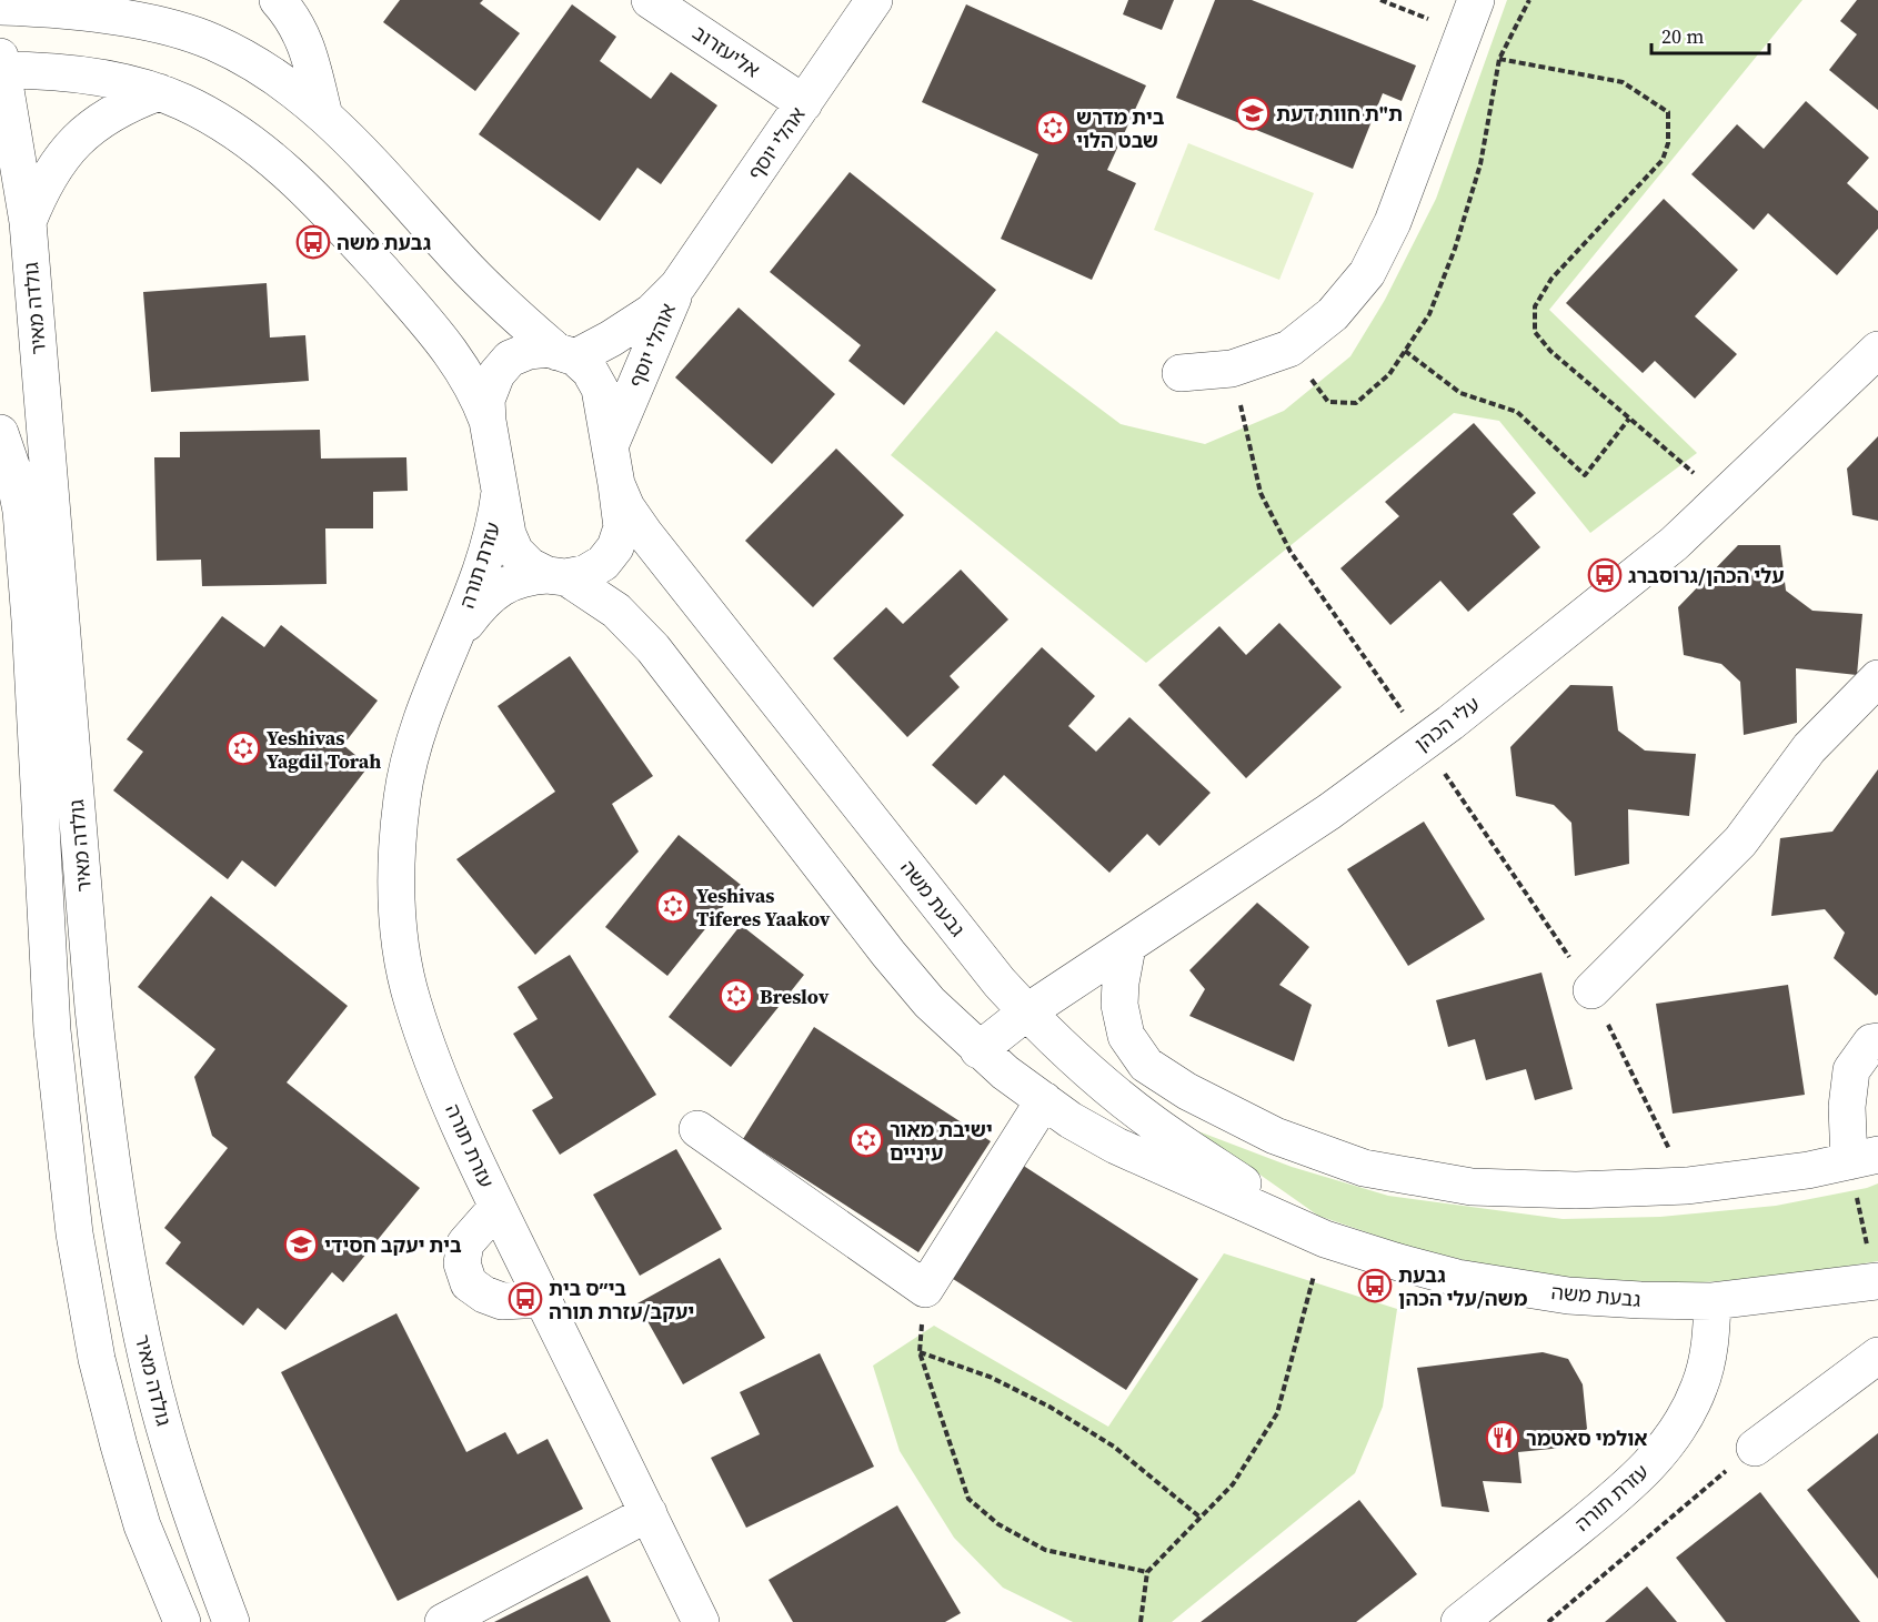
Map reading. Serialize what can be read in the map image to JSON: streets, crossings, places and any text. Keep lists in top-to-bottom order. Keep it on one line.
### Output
{"streets":{"street":["אליעזרוב","אהלי יוסף","גולדה מאיר","אוהלי יוסף","עזרת תורה","עלי הכהן","גבעת משה"]},"crossings":[["אליעזרוב","אהלי יוסף"],["אהלי יוסף","אוהלי יוסף"],["עזרת תורה","גבעת משה"],["עלי הכהן","גבעת משה"]],"places":{"school or university":["ת\"ת חוות דעת","בית יעקב חסידי"],"synagogue":["בית מדרש שבט הלוי","Yeshivas Yagdil Torah","Yeshivas Tiferes Yaakov","Breslov","ישיבת מאור עיניים"],"bus stop":["גבעת משה","עלי הכהן/גרוסברג","גבעת משה/עלי הכהן","בי״ס בית יעקב/עזרת תורה"],"restaurant":["אולמי סאטמר"]},"scale_bar":"20 m"}
